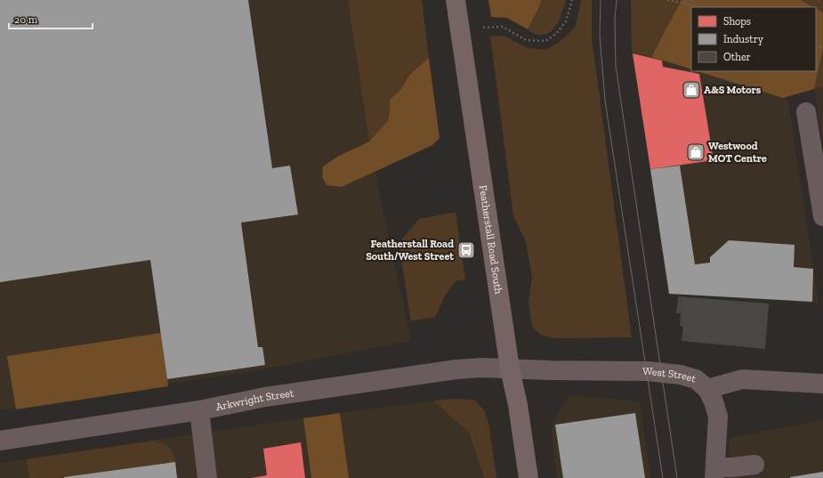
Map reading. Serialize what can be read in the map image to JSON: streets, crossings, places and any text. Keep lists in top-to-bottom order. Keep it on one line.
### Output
{"streets":{"main road":["Featherstall Road South"],"street":["West Street","Arkwright Street"]},"crossings":[["Featherstall Road South","West Street"],["Featherstall Road South","Arkwright Street"],["West Street","Arkwright Street"]],"places":{"shop":["A&S Motors","Westwood MOT Centre"],"bus stop":["Featherstall Road South/West Street"]},"legend":["Shops","Industry","Other"],"scale_bar":"20 m"}
